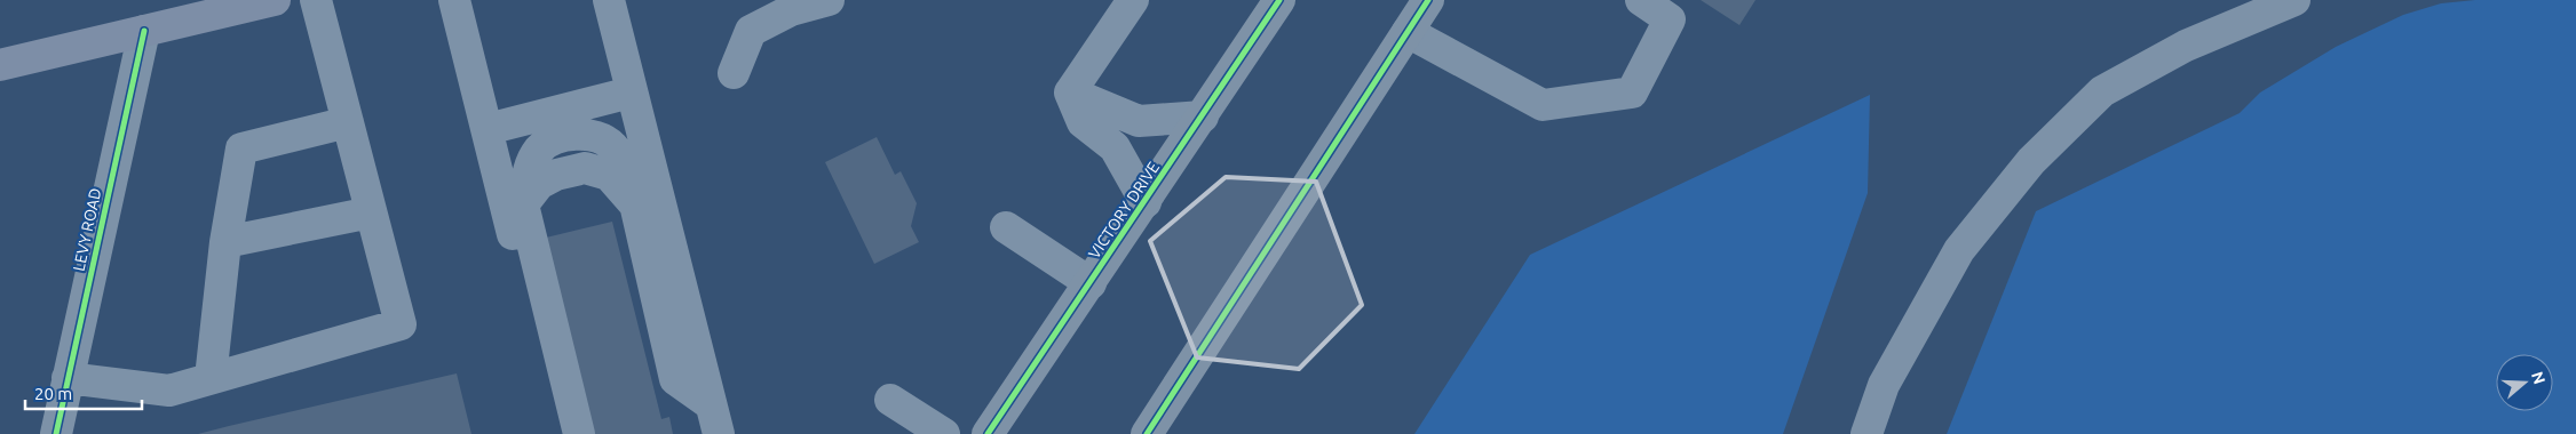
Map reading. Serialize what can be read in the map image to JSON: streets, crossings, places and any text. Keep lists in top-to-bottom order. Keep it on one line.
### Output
{"streets":{"highway":["VICTORY DRIVE"],"street":["LEVY ROAD"]},"scale_bar":"20 m","north":"right"}
